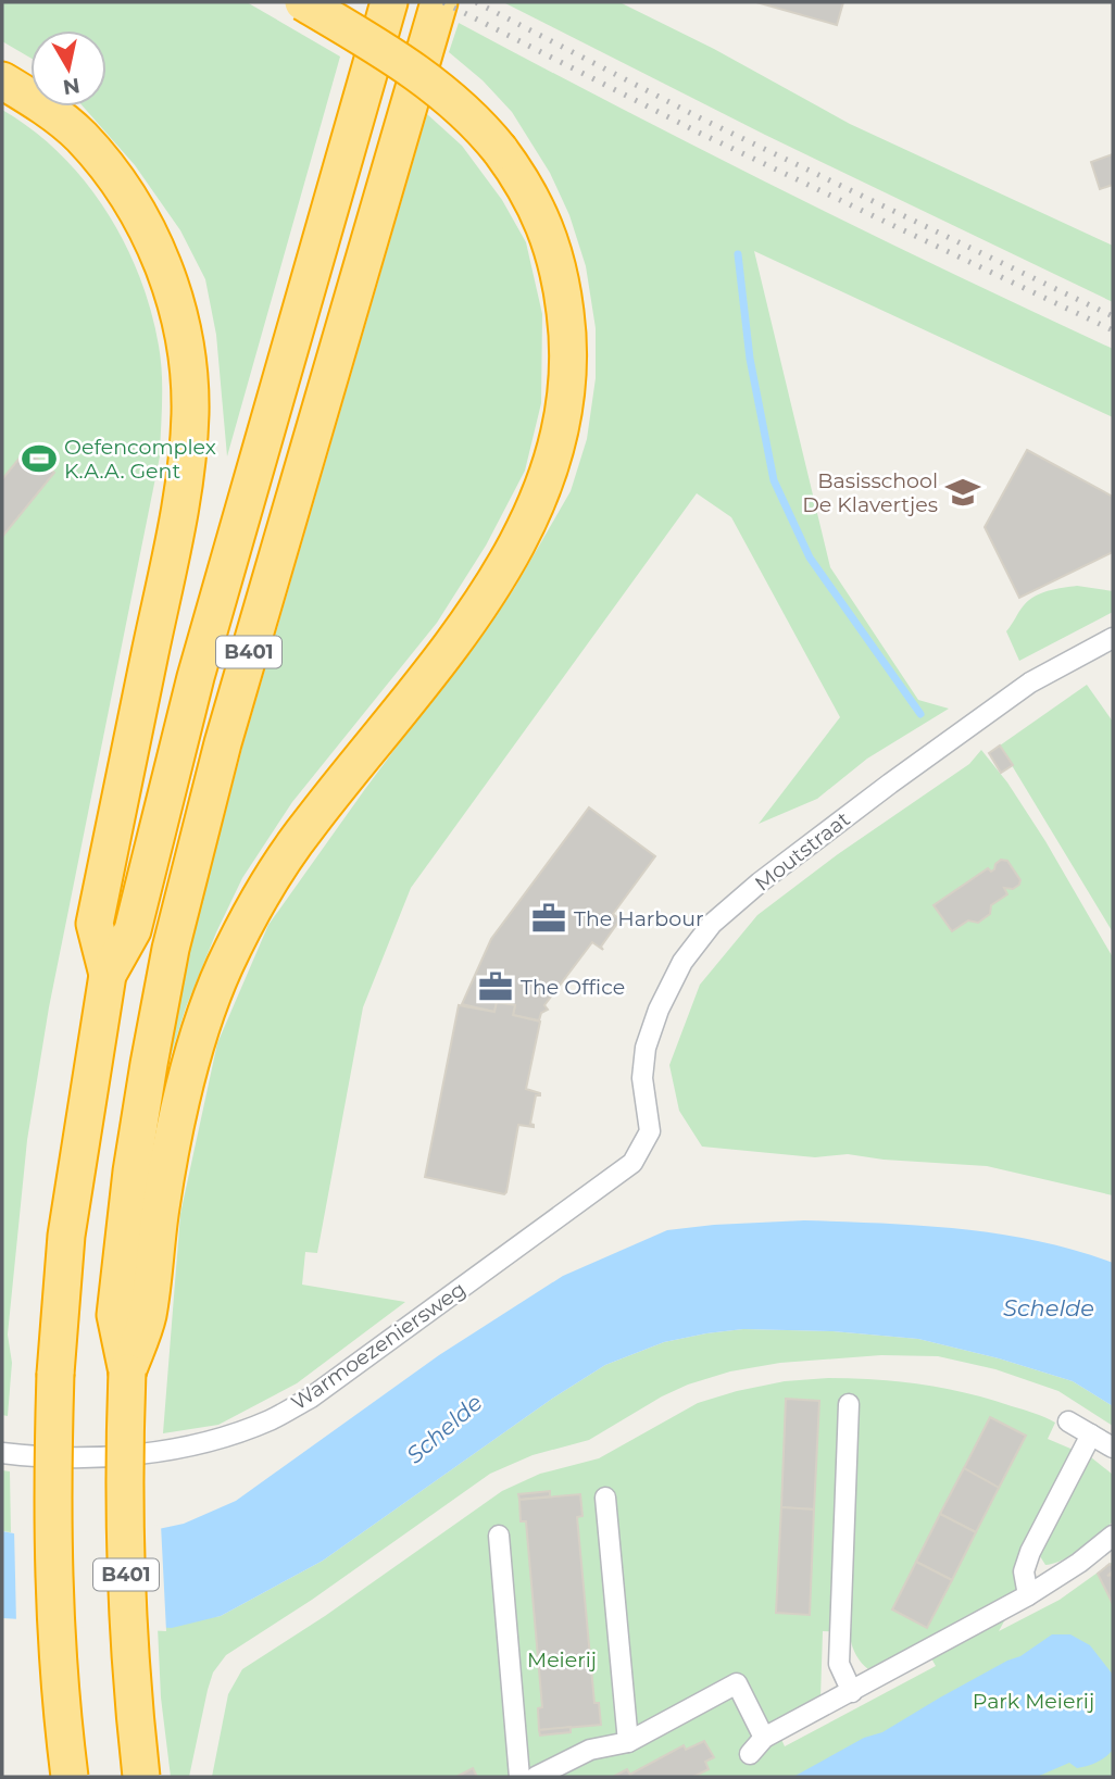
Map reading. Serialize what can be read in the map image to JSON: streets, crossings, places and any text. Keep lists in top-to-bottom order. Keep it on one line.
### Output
{"streets":{"highway":["B401"],"street":["Moutstraat","Warmoezeniersweg"]},"crossings":[["Moutstraat","Warmoezeniersweg"]],"water":["Schelde"],"parks":["Meierij","Park Meierij"],"places":{"sports":["Oefencomplex K.A.A. Gent"],"school or university":["Basisschool De Klavertjes"],"office":["The Harbour","The Office"]},"north":"bottom"}
